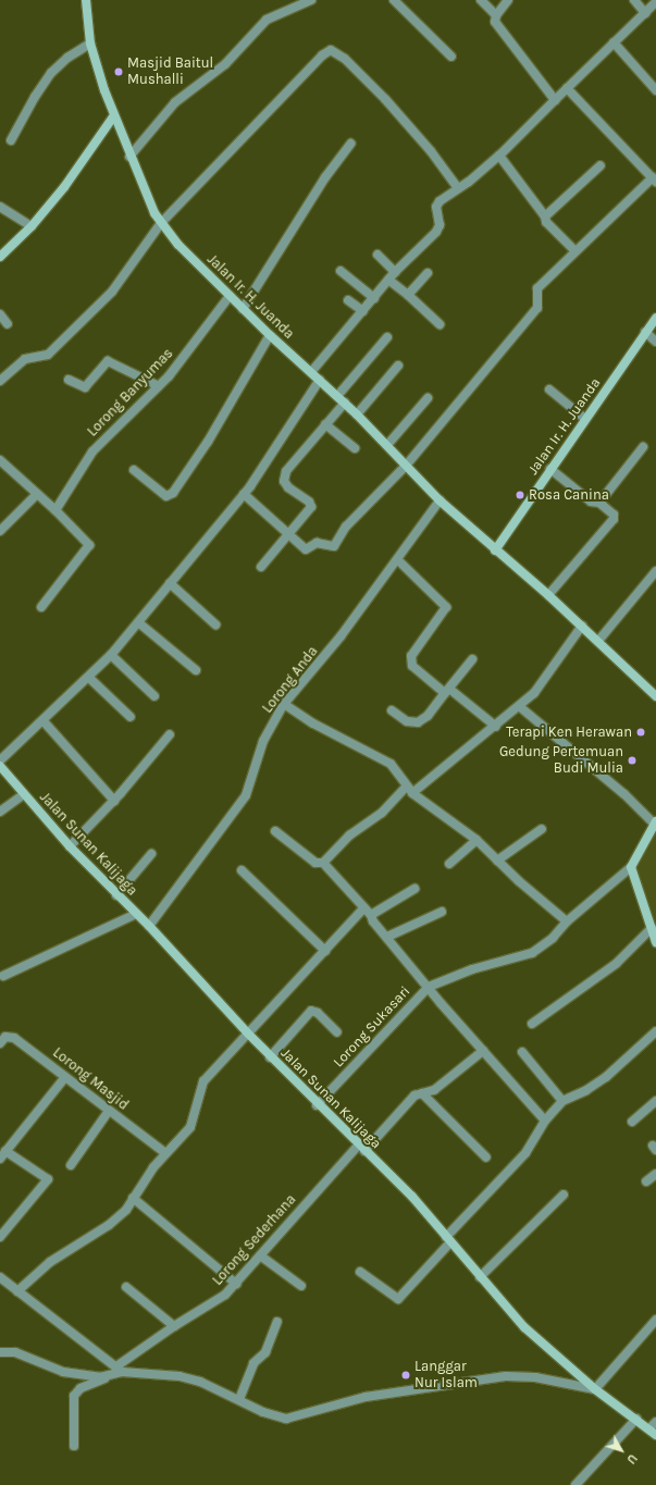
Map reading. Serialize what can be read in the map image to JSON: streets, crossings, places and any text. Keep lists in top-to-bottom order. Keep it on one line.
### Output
{"streets":{"street":["Jalan Ir. H. Juanda","Lorong Banyumas","Lorong Anda","Jalan Sunan Kalijaga","Lorong Sukasari","Lorong Masjid","Lorong Sederhana"]},"crossings":[["Jalan Ir. H. Juanda","Lorong Banyumas"],["Jalan Ir. H. Juanda","Lorong Anda"],["Lorong Anda","Jalan Sunan Kalijaga"],["Jalan Sunan Kalijaga","Lorong Sukasari"],["Jalan Sunan Kalijaga","Lorong Sederhana"]],"places":["Masjid Baitul Mushalli","Rosa Canina","Terapi Ken Herawan","Gedung Pertemuan Budi Mulia","Langgar Nur Islam"],"north":"bottom right"}
